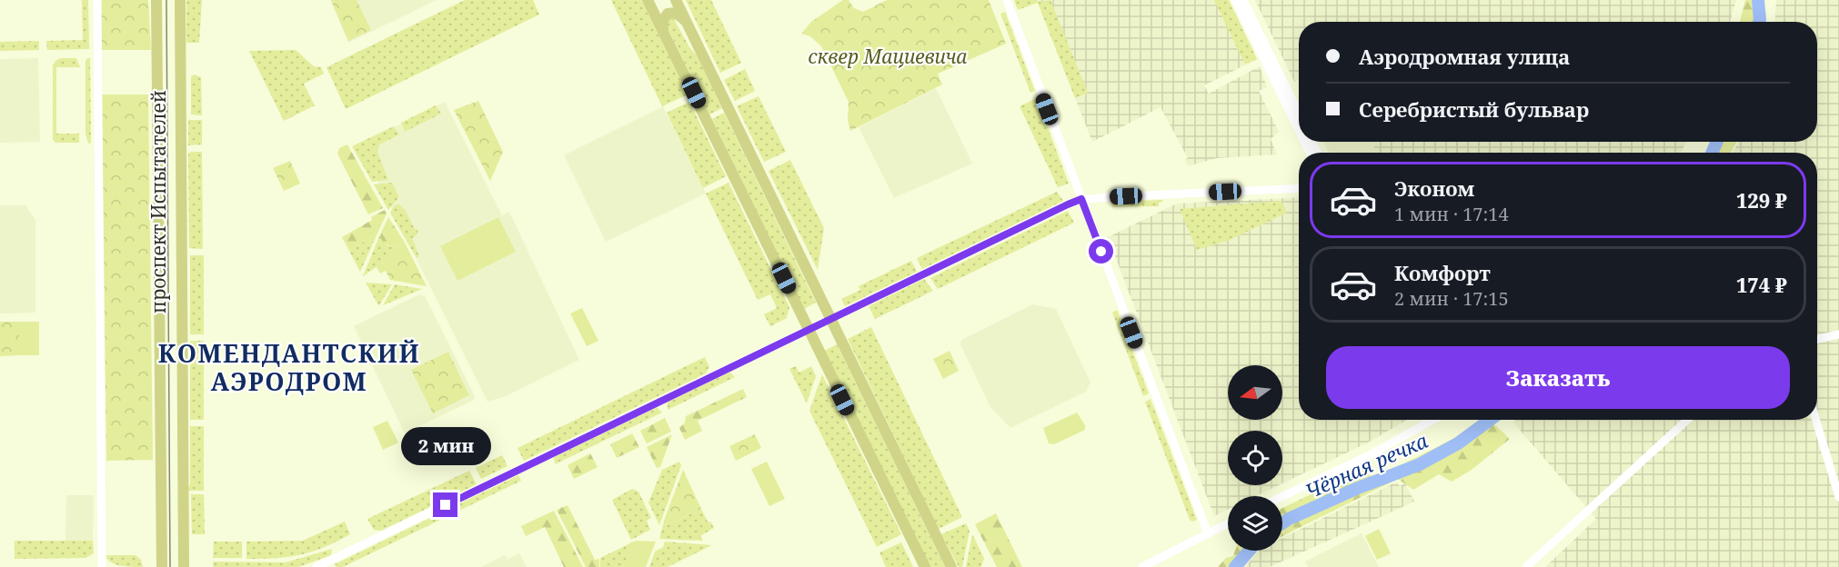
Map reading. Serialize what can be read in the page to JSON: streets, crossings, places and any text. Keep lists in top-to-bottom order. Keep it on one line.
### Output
{"streets":{"main road":["проспект Испытателей"]},"districts":["КОМЕНДАНТСКИЙ АЭРОДРОМ"],"water":["Чёрная речка"],"parks":["сквер Мациевича"],"north":"left","page":{"banner":["Аэродромная улица","Серебристый бульвар"],"list":[{"name":"Эконом","note":"1 мин · 17:14","value":"129 ₽"},{"name":"Комфорт","note":"2 мин · 17:15","value":"174 ₽"}],"buttons":"Заказать","bubble":"2 мин"}}
